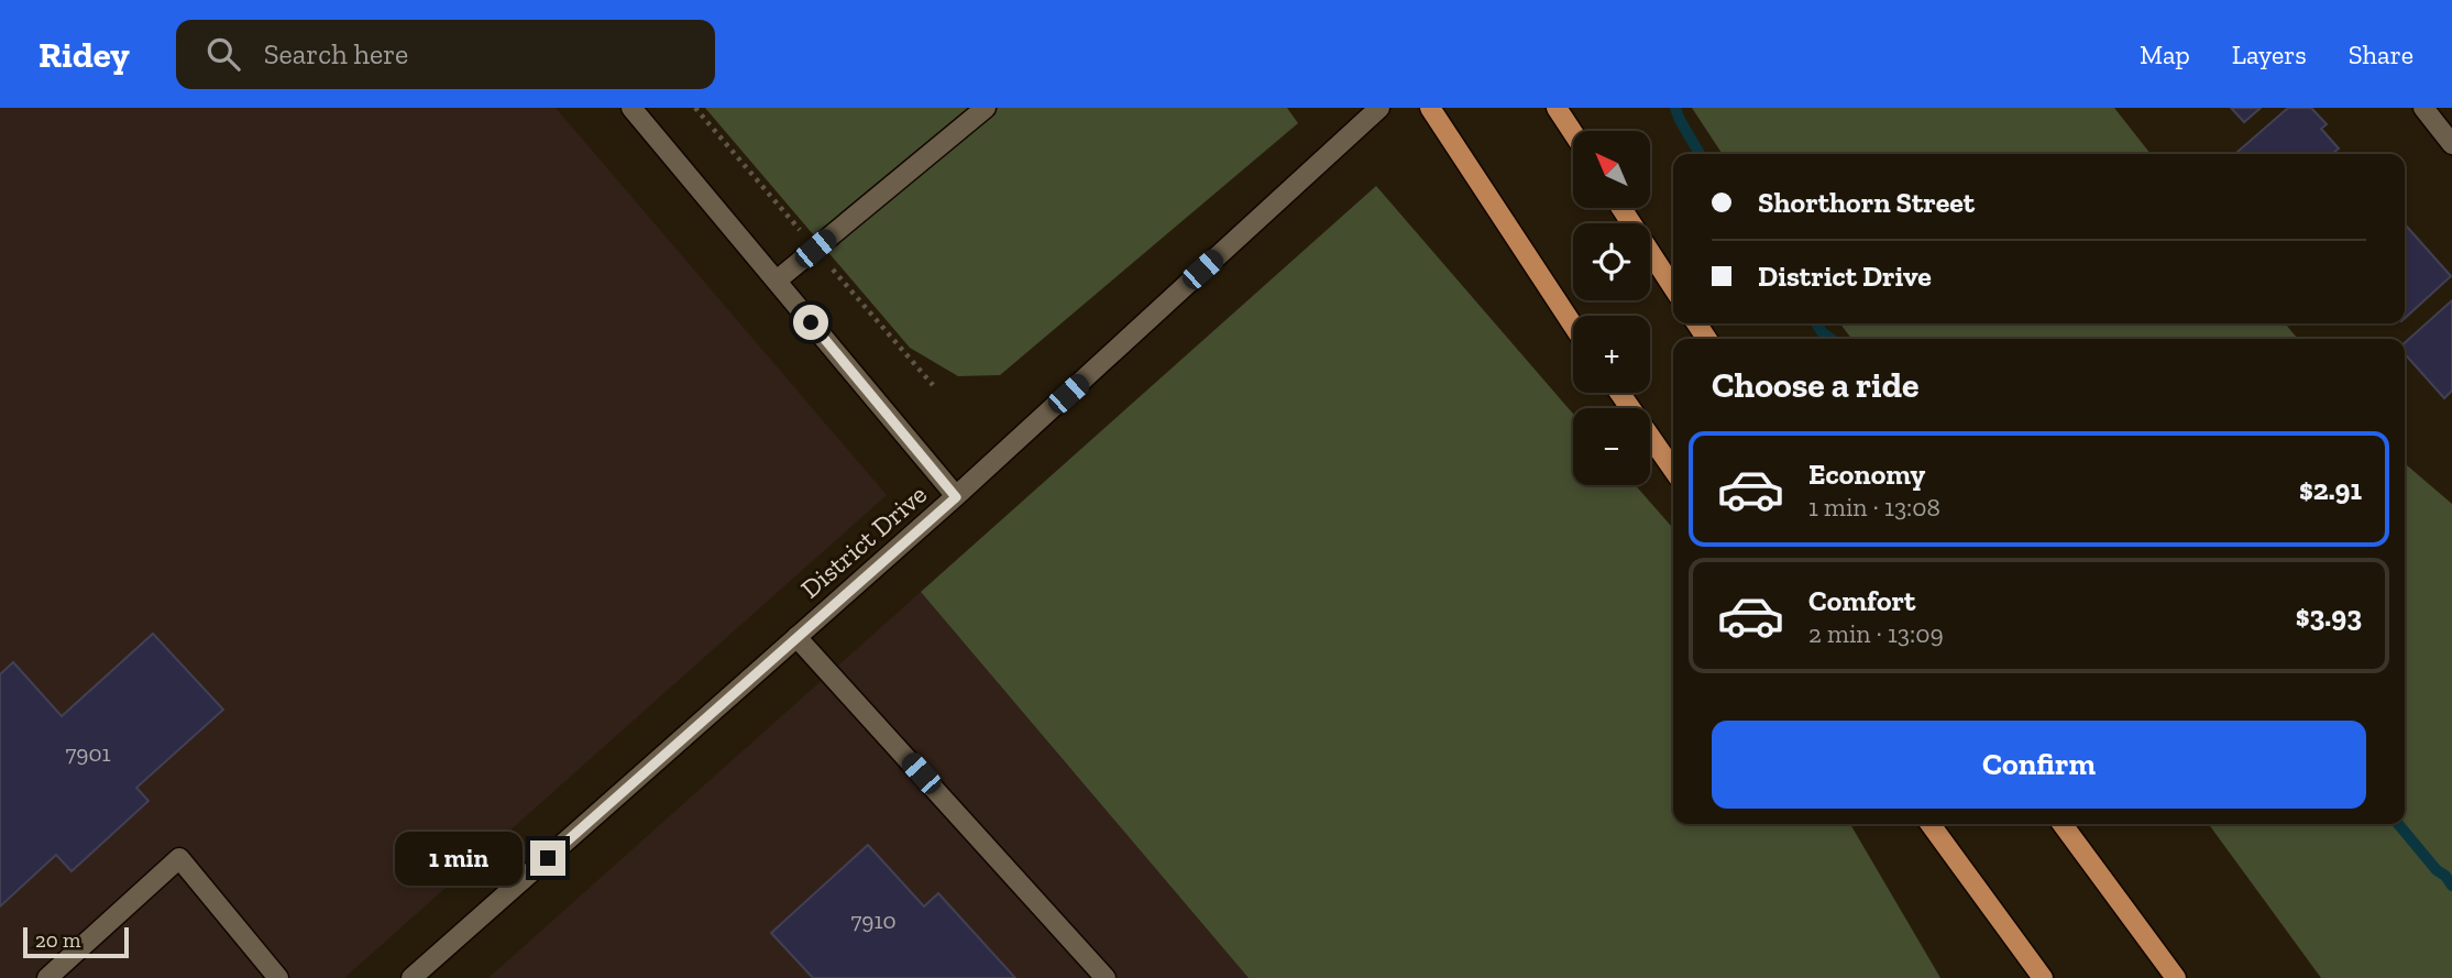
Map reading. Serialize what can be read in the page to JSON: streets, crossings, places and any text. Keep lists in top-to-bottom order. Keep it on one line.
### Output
{"streets":{"street":["District Drive"]},"house_numbers":["7901","7910"],"scale_bar":"20 m","north":"top left","page":{"header":"Ridey","search":"Search here","nav":["Map","Layers","Share"],"map_buttons":["+","−"],"banner":["Shorthorn Street","District Drive"],"heading":"Choose a ride","list":[{"name":"Economy","note":"1 min · 13:08","value":"$2.91"},{"name":"Comfort","note":"2 min · 13:09","value":"$3.93"}],"buttons":"Confirm","bubble":"1 min","scale":"20 m"}}
